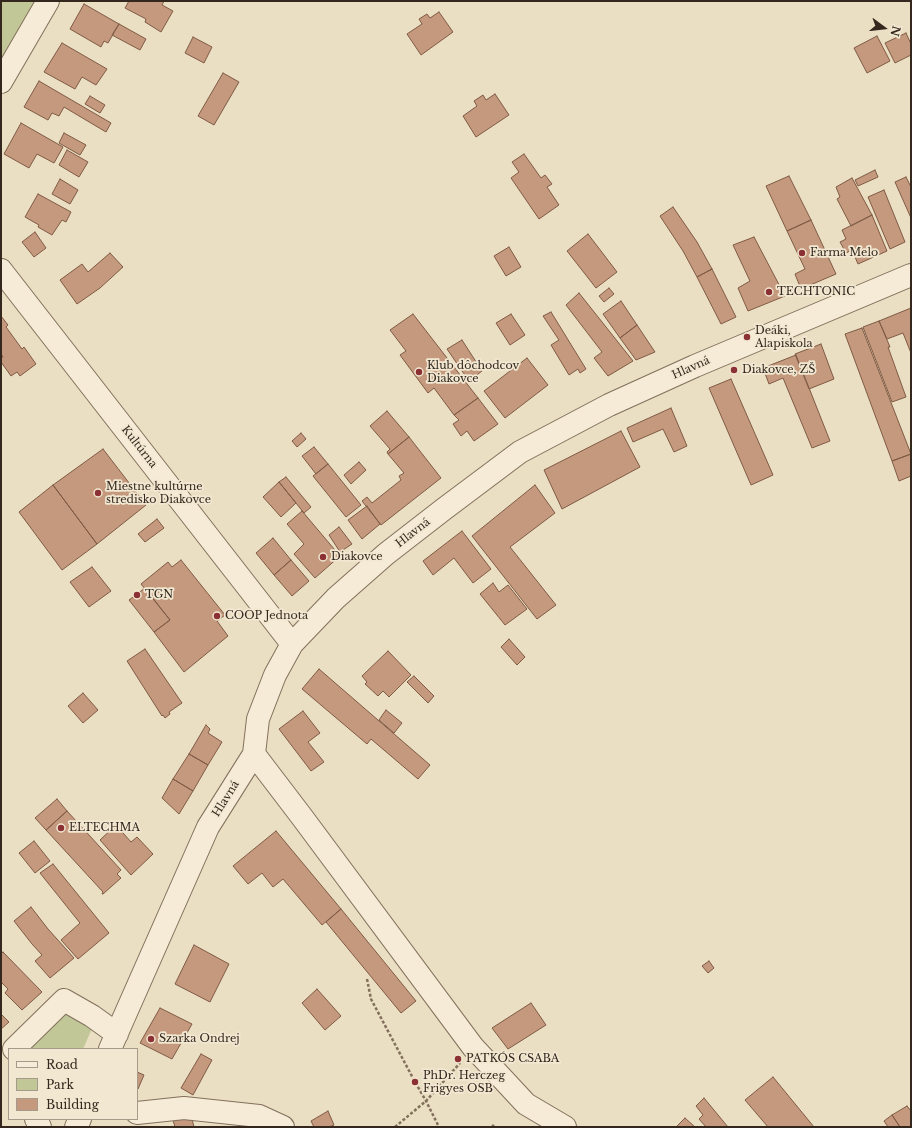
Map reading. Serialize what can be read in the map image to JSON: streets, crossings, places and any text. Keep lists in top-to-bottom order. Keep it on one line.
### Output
{"streets":{"street":["Hlavná","Kultúrna"]},"crossings":[["Hlavná","Kultúrna"]],"places":["Farma Melo","TECHTONIC","Deáki, Alapiskola","Diakovce, ZŠ","Klub dôchodcov Diakovce","Miestne kultúrne stredisko Diakovce","Diakovce","TGN","COOP Jednota","ELTECHMA","Szarka Ondrej","PATKÓS CSABA","PhDr. Herczeg Frigyes OSB"],"legend":["Road","Park","Building"],"north":"right"}
